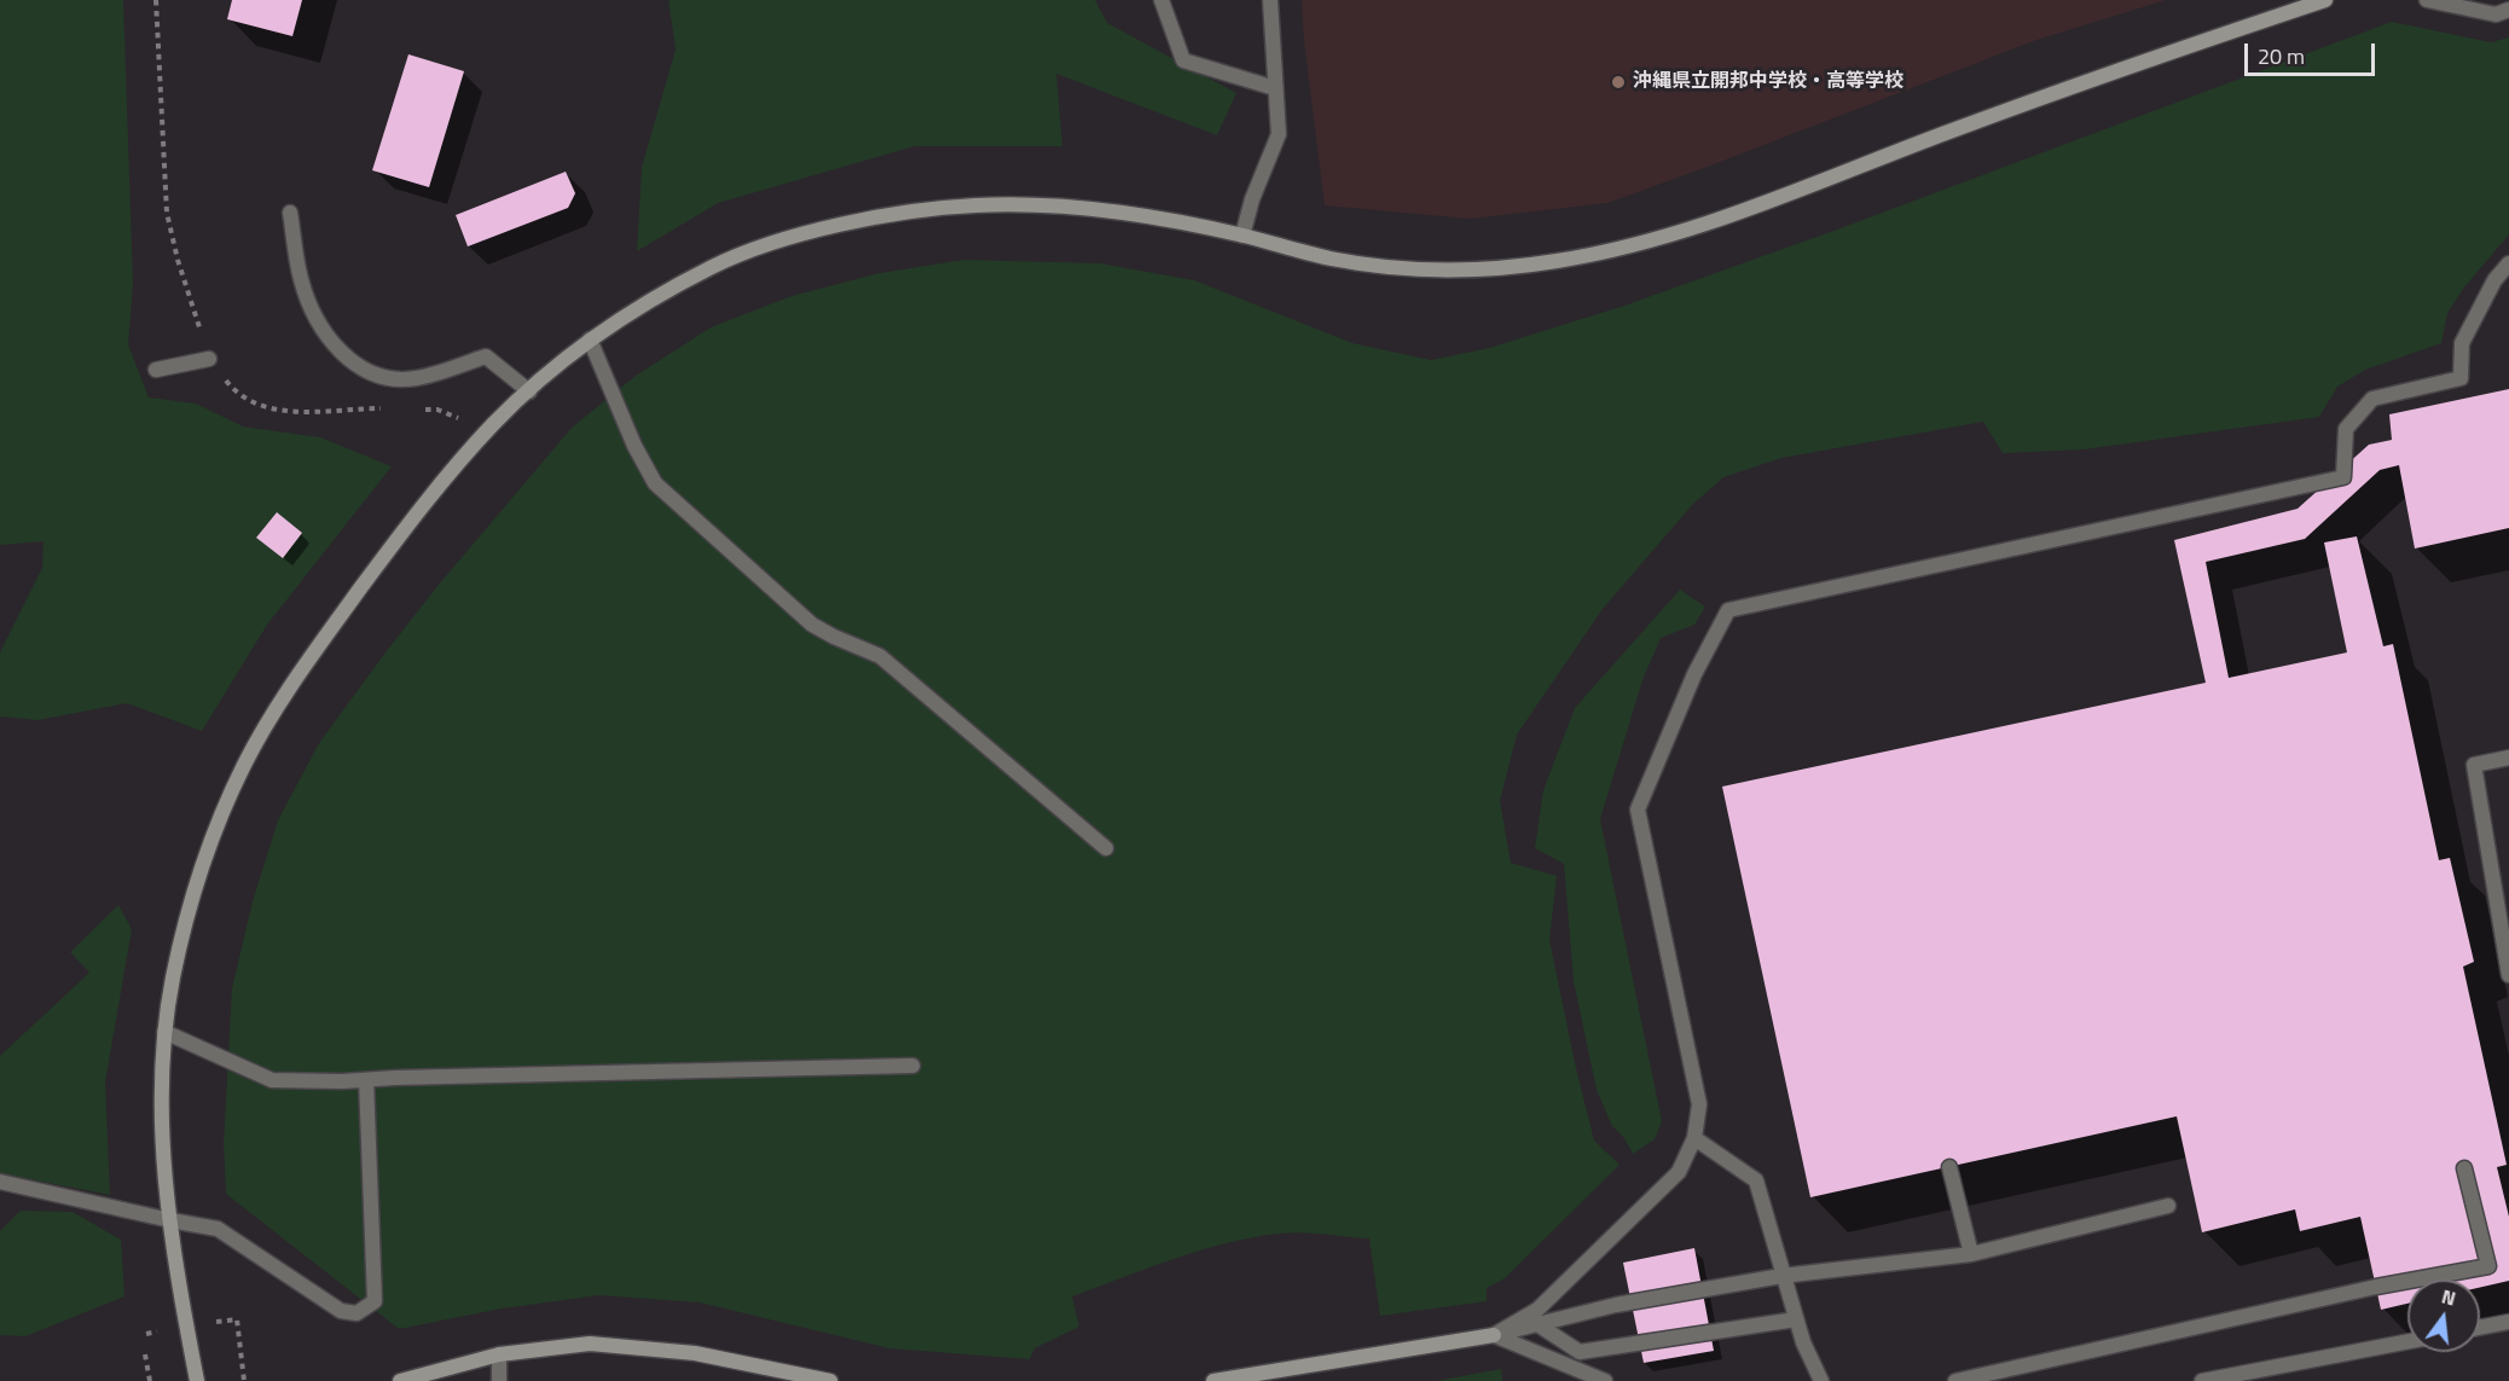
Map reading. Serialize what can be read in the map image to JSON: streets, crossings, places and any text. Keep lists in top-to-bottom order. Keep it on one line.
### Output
{"places":["沖縄県立開邦中学校・高等学校"],"scale_bar":"20 m","north":"top"}
